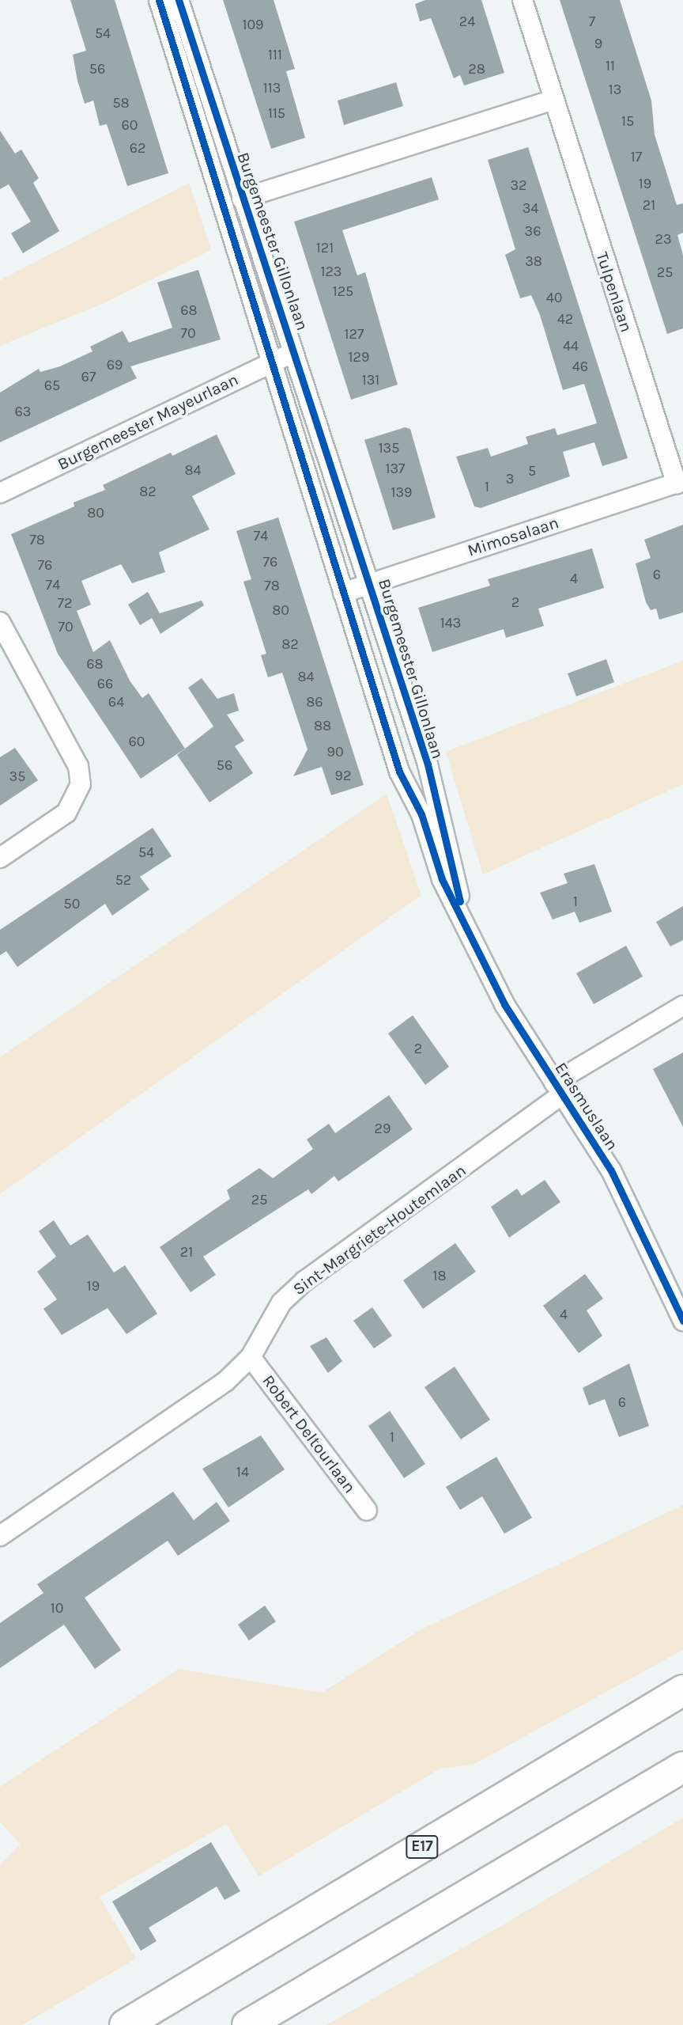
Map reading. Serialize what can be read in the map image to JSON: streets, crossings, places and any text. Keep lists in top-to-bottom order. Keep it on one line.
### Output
{"streets":{"highway":["E17"],"street":["Burgemeester Gillonlaan","Tulpenlaan","Burgemeester Mayeurlaan","Mimosalaan","Erasmuslaan","Sint-Margriete-Houtemlaan","Robert Deltourlaan"]},"crossings":[["Burgemeester Gillonlaan","Burgemeester Mayeurlaan"],["Burgemeester Gillonlaan","Mimosalaan"],["Burgemeester Gillonlaan","Erasmuslaan"],["Tulpenlaan","Mimosalaan"],["Erasmuslaan","Sint-Margriete-Houtemlaan"],["Sint-Margriete-Houtemlaan","Robert Deltourlaan"]],"house_numbers":["24","7","109","54","9","111","11","56","28","113","13","58","115","15","60","62","17","19","32","21","34","36","23","121","38","123","25","125","40","68","42","70","127","44","129","69","46","67","131","65","63","135","137","84","5","3","1","82","139","80","74","78","76","76","6","4","74","78","2","72","80","143","70","82","68","84","66","64","86","88","60","90","56","92","35","54","52","1","50","2","29","25","21","18","19","4","6","1","14","10"]}
